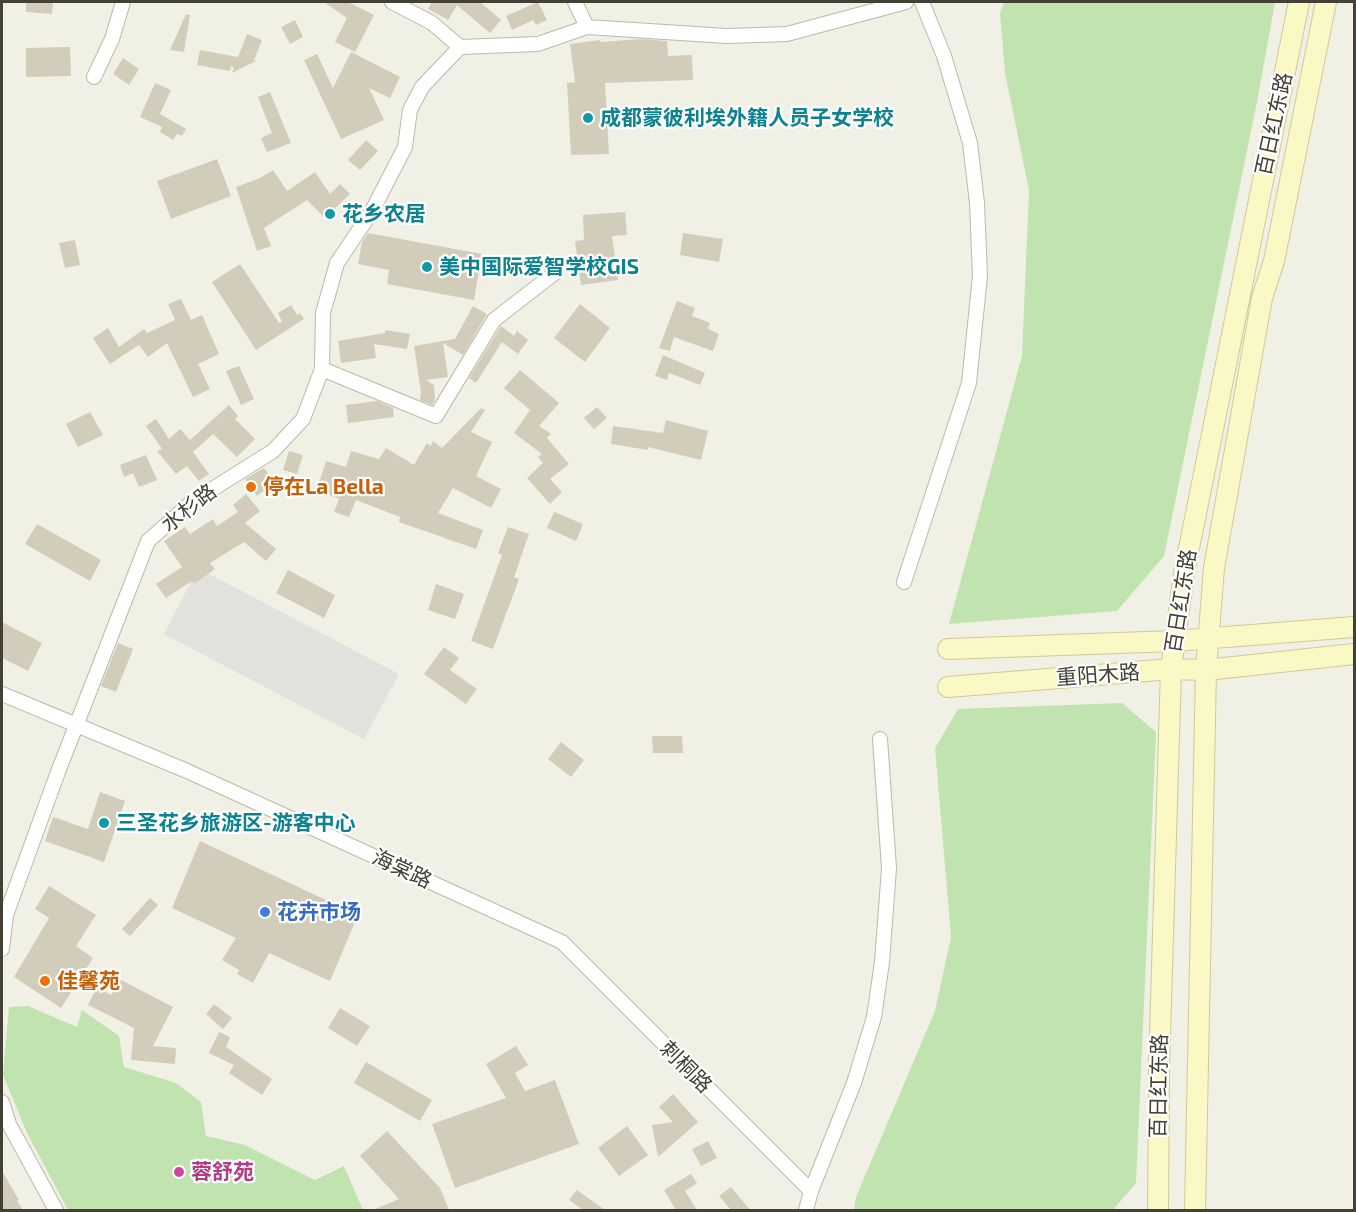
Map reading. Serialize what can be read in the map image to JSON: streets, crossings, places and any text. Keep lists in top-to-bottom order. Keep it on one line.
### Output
{"streets":{"street":["百日红东路","水杉路","重阳木路","海棠路","刺桐路"]},"crossings":[["百日红东路","重阳木路"],["水杉路","海棠路"],["海棠路","刺桐路"]],"places":["成都蒙彼利埃外籍人员子女学校","花乡农居","美中国际爱智学校GIS","停在La Bella","三圣花乡旅游区-游客中心","花卉市场","佳馨苑","蓉舒苑"]}
